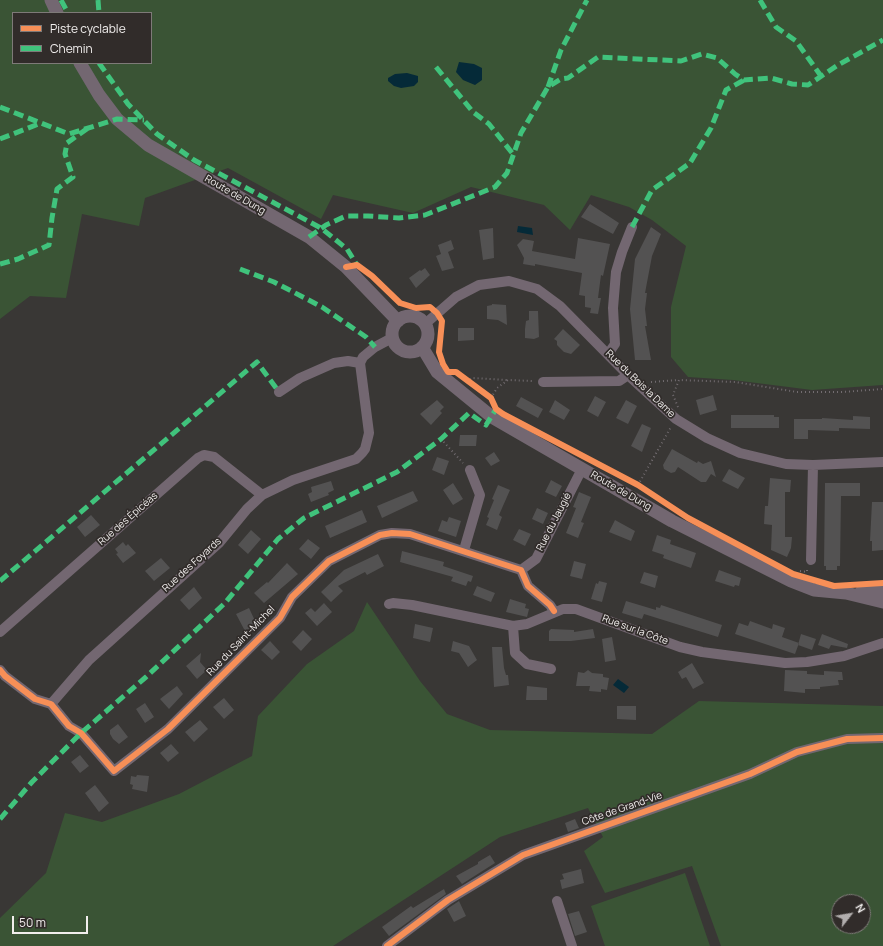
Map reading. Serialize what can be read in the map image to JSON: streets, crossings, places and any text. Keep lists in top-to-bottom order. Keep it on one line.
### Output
{"streets":{"street":["Route de Dung","Rue du Bois la Dame","Rue des Épicéas","Rue du Jaugié","Rue des Foyards","Rue sur la Côte","Rue du Saint-Michel","Côte de Grand-Vie"]},"crossings":[["Route de Dung","Rue du Bois la Dame"],["Route de Dung","Rue du Jaugié"],["Rue des Épicéas","Rue des Foyards"],["Rue du Jaugié","Rue du Saint-Michel"],["Rue des Foyards","Rue du Saint-Michel"]],"legend":["Piste cyclable","Chemin"],"scale_bar":"50 m","north":"top right"}
